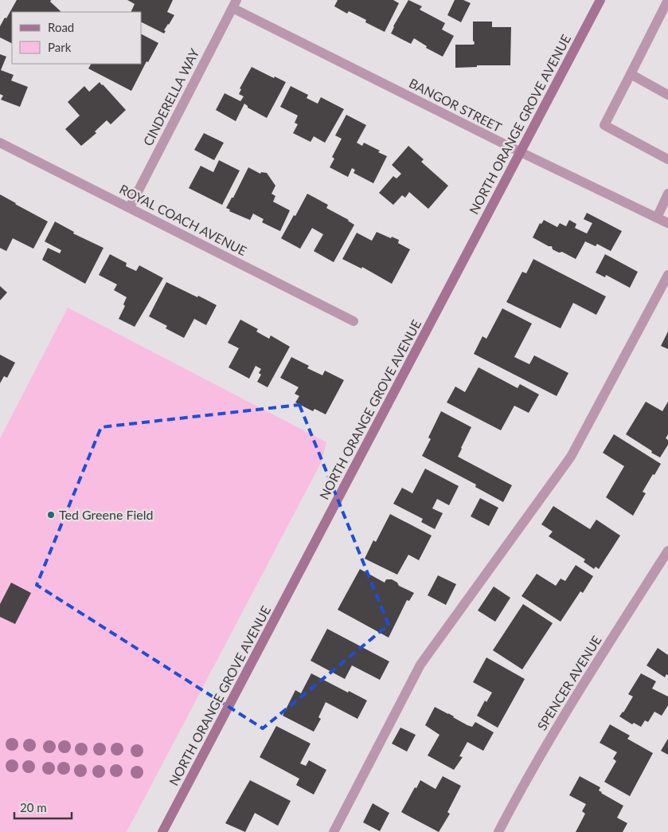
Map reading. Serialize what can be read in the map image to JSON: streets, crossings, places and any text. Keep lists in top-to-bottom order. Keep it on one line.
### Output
{"streets":{"main road":["NORTH ORANGE GROVE AVENUE"],"street":["CINDERELLA WAY","BANGOR STREET","ROYAL COACH AVENUE","SPENCER AVENUE"]},"crossings":[["CINDERELLA WAY","BANGOR STREET"],["CINDERELLA WAY","ROYAL COACH AVENUE"],["BANGOR STREET","NORTH ORANGE GROVE AVENUE"]],"places":["Ted Greene Field"],"legend":["Road","Park"],"scale_bar":"20 m"}
